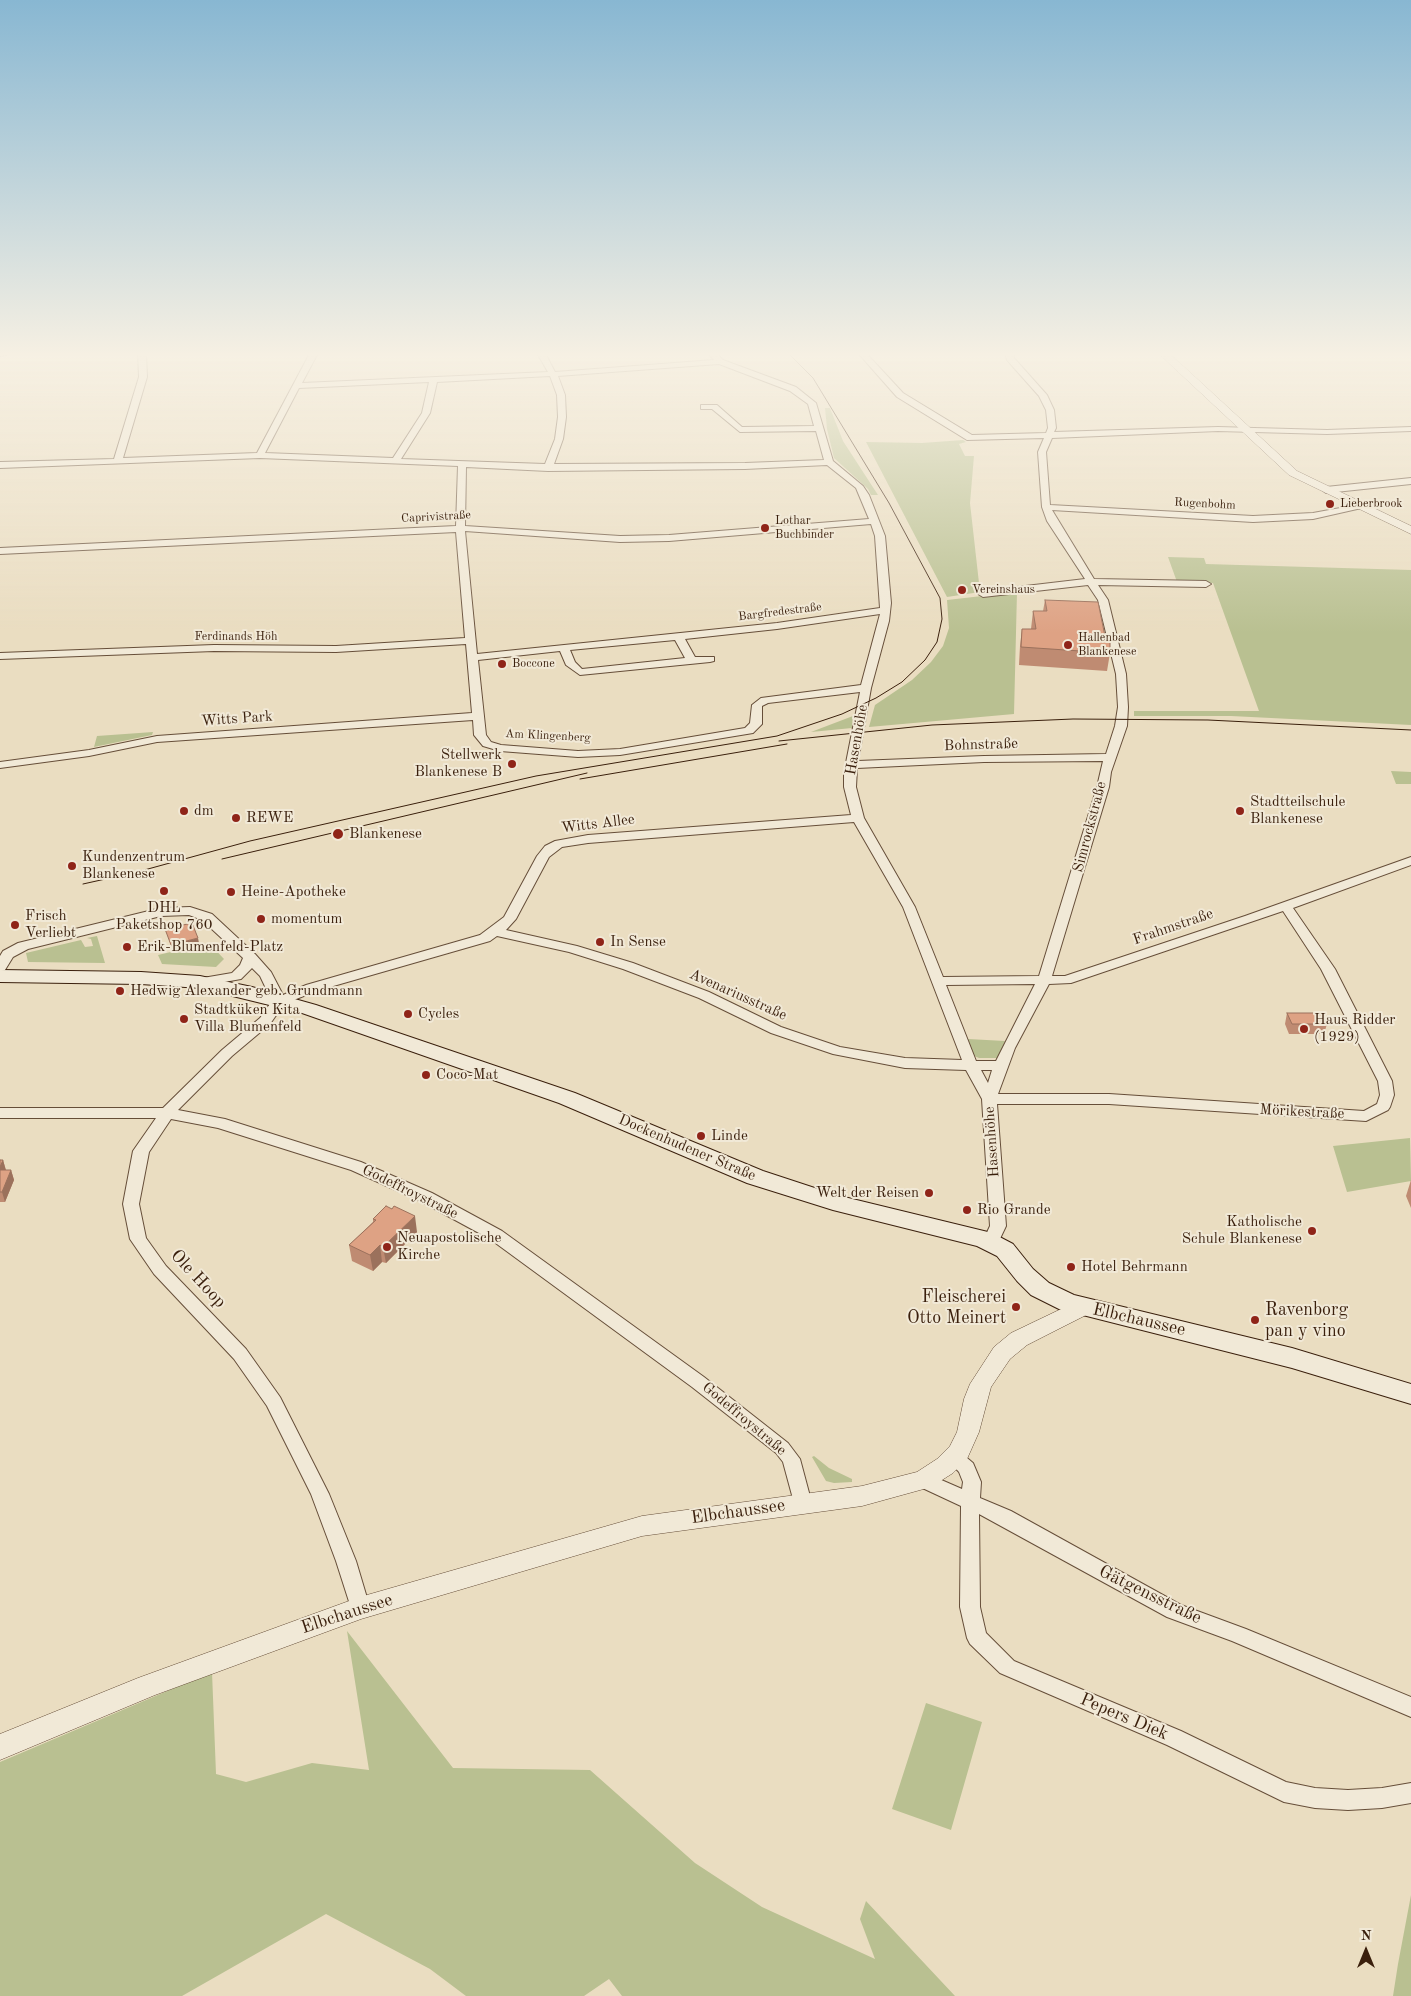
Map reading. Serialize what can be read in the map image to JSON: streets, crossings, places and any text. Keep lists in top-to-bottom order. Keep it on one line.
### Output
{"streets":{"main road":["Dockenhudener Straße","Elbchaussee"],"street":["Rugenbohm","Caprivistraße","Bargfredestraße","Ferdinands Höh","Witts Park","Am Klingenberg","Hasenhöhe","Bohnstraße","Witts Allee","Simrockstraße","Frahmstraße","Avenariusstraße","Mörikestraße","Godeffroystraße","Ole Hoop","Gätgensstraße","Pepers Diek"]},"crossings":[["Rugenbohm","Simrockstraße"],["Caprivistraße","Am Klingenberg"],["Caprivistraße","Hasenhöhe"],["Bargfredestraße","Am Klingenberg"],["Bargfredestraße","Hasenhöhe"],["Ferdinands Höh","Am Klingenberg"],["Witts Park","Am Klingenberg"],["Am Klingenberg","Hasenhöhe"],["Hasenhöhe","Bohnstraße"],["Hasenhöhe","Witts Allee"],["Hasenhöhe","Simrockstraße"],["Hasenhöhe","Frahmstraße"],["Hasenhöhe","Avenariusstraße"],["Hasenhöhe","Mörikestraße"],["Hasenhöhe","Dockenhudener Straße"],["Bohnstraße","Simrockstraße"],["Witts Allee","Avenariusstraße"],["Witts Allee","Dockenhudener Straße"],["Witts Allee","Ole Hoop"],["Simrockstraße","Frahmstraße"],["Simrockstraße","Mörikestraße"],["Frahmstraße","Mörikestraße"],["Dockenhudener Straße","Ole Hoop"],["Dockenhudener Straße","Elbchaussee"],["Godeffroystraße","Ole Hoop"],["Godeffroystraße","Elbchaussee"],["Ole Hoop","Elbchaussee"],["Elbchaussee","Gätgensstraße"],["Gätgensstraße","Pepers Diek"]],"places":["Lieberbrook","Lothar Buchbinder","Vereinshaus","Hallenbad Blankenese","Boccone","Stellwerk Blankenese B","dm","Stadtteilschule Blankenese","REWE","Blankenese","Kundenzentrum Blankenese","DHL Paketshop 760","Heine-Apotheke","momentum","Frisch Verliebt","In Sense","Erik-Blumenfeld-Platz","Hedwig Alexander geb. Grundmann","Cycles","Stadtküken Kita Villa Blumenfeld","Haus Ridder (1929)","Coco-Mat","Linde","Welt der Reisen","Rio Grande","Katholische Schule Blankenese","Neuapostolische Kirche","Hotel Behrmann","Fleischerei Otto Meinert","Ravenborg pan y vino"],"north":"top"}
